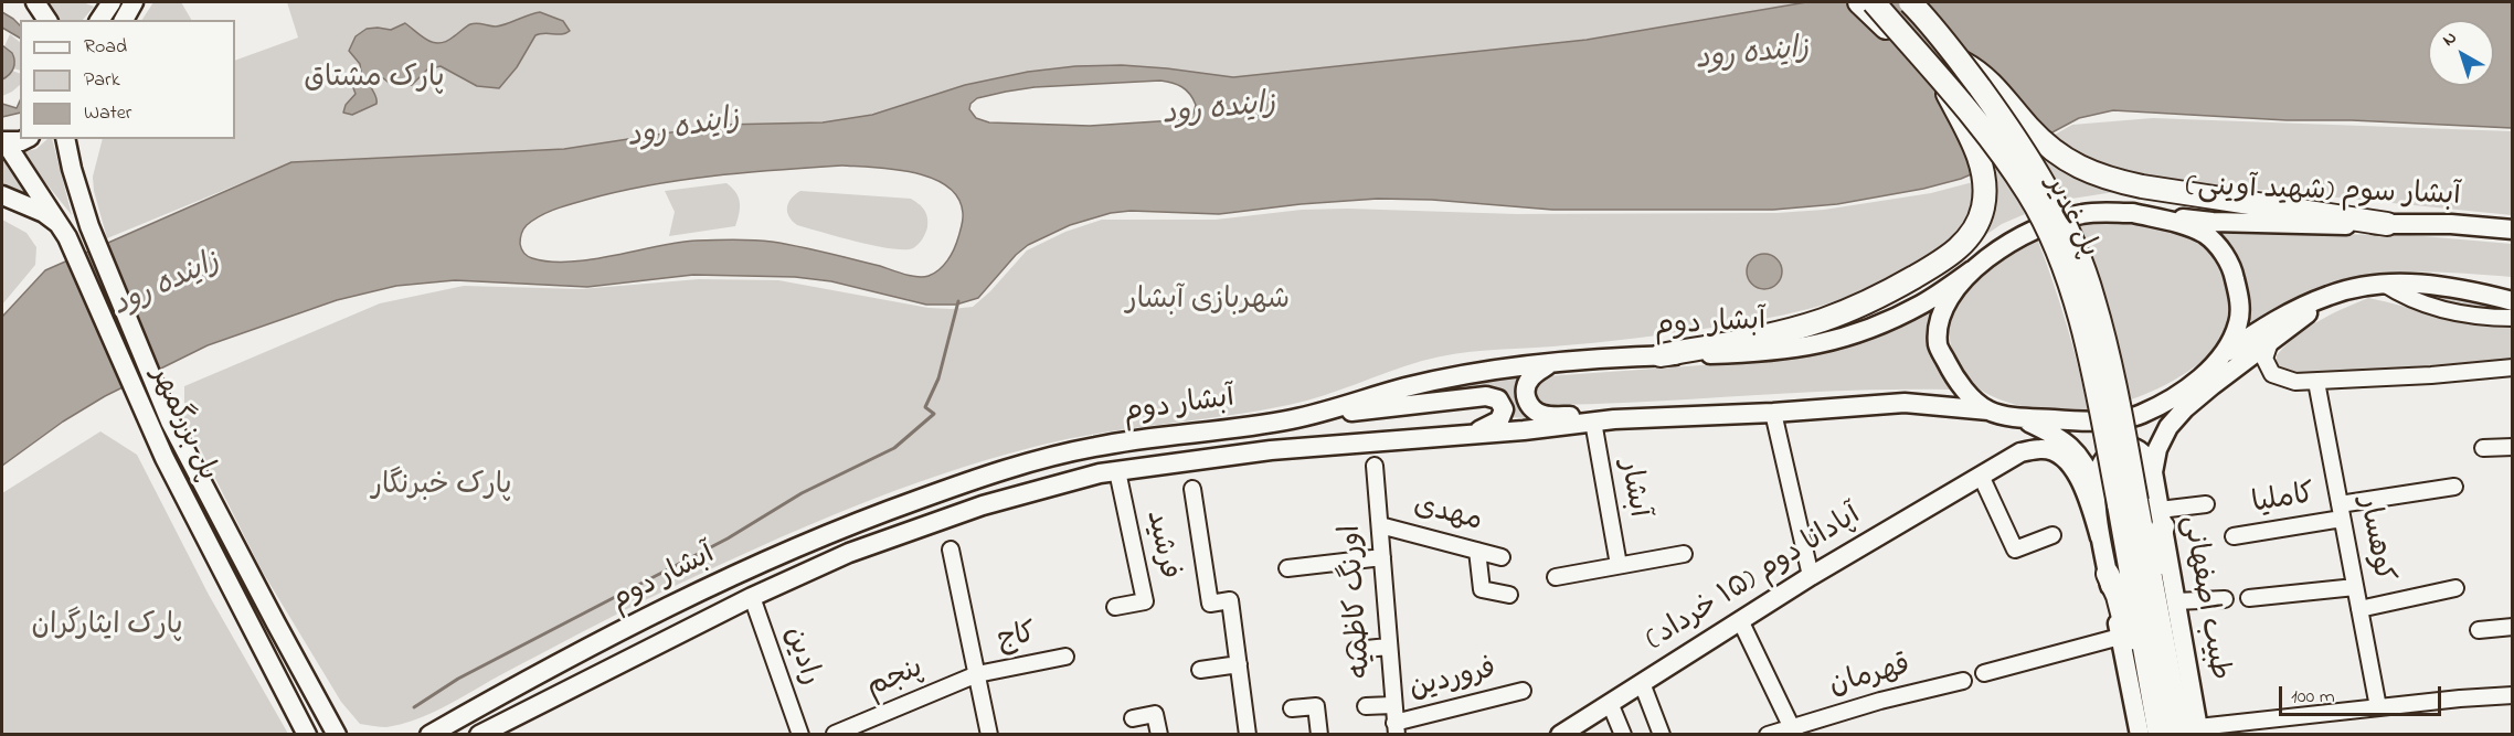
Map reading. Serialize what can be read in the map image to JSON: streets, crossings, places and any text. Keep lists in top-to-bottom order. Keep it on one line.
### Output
{"streets":{"highway":["پل غدیر"],"main road":["آبشار سوم (شهید آوینی)","آبشار دوم","پل بزرگمهر","آپادانا دوم (۱۵ خرداد)","طبیب اصفهانی"],"street":["آبشار","کاملیا","مهدی","کوهسار","فرشید","اورنگ کاظمیه","کاج","رادین","قهرمان","پنجم","فروردین"]},"crossings":[["آبشار دوم","آبشار"],["آبشار دوم","فرشید"],["آبشار دوم","رادین"],["کاملیا","کوهسار"],["مهدی","اورنگ کاظمیه"],["اورنگ کاظمیه","فروردین"],["کاج","پنجم"]],"water":["زاینده رود"],"parks":["پارک مشتاق","شهربازی آبشار","پارک خبرنگار","پارک ایثارگران"],"legend":["Road","Park","Water"],"scale_bar":"100 m","north":"top left"}
